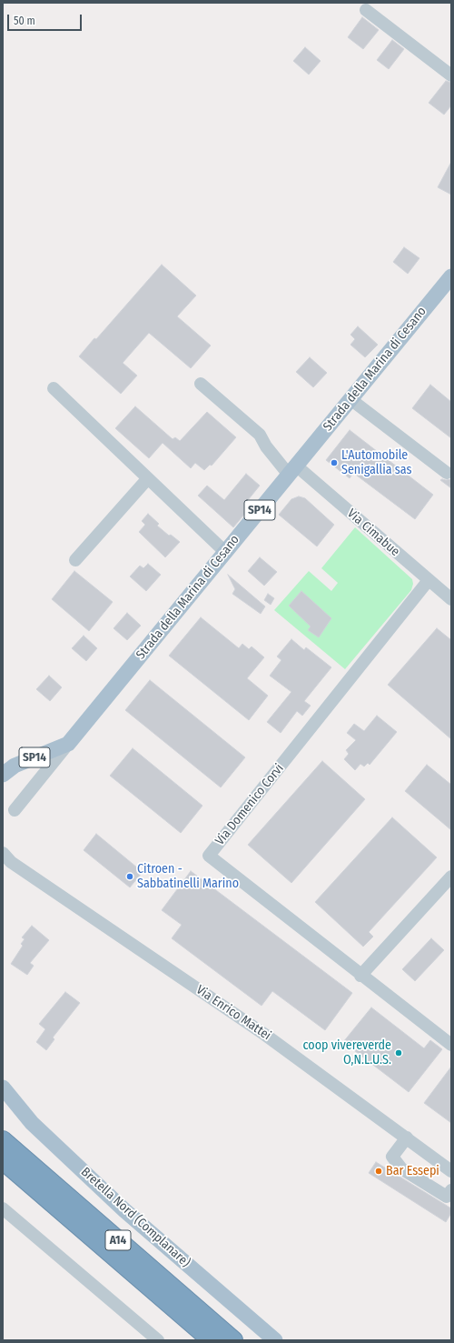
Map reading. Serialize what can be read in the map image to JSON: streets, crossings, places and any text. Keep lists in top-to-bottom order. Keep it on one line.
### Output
{"streets":{"highway":["A14"],"main road":["Strada della Marina di Cesano","SP14","Bretella Nord (Complanare)"],"street":["Via Cimabue","Via Domenico Corvi","Via Enrico Mattei"]},"crossings":[["Strada della Marina di Cesano","Via Cimabue"],["Via Cimabue","Via Domenico Corvi"]],"places":["L'Automobile Senigallia sas","Citroen - Sabbatinelli Marino","coop vivereverde O,N.L.U.S.","Bar Essepi"],"scale_bar":"50 m"}
